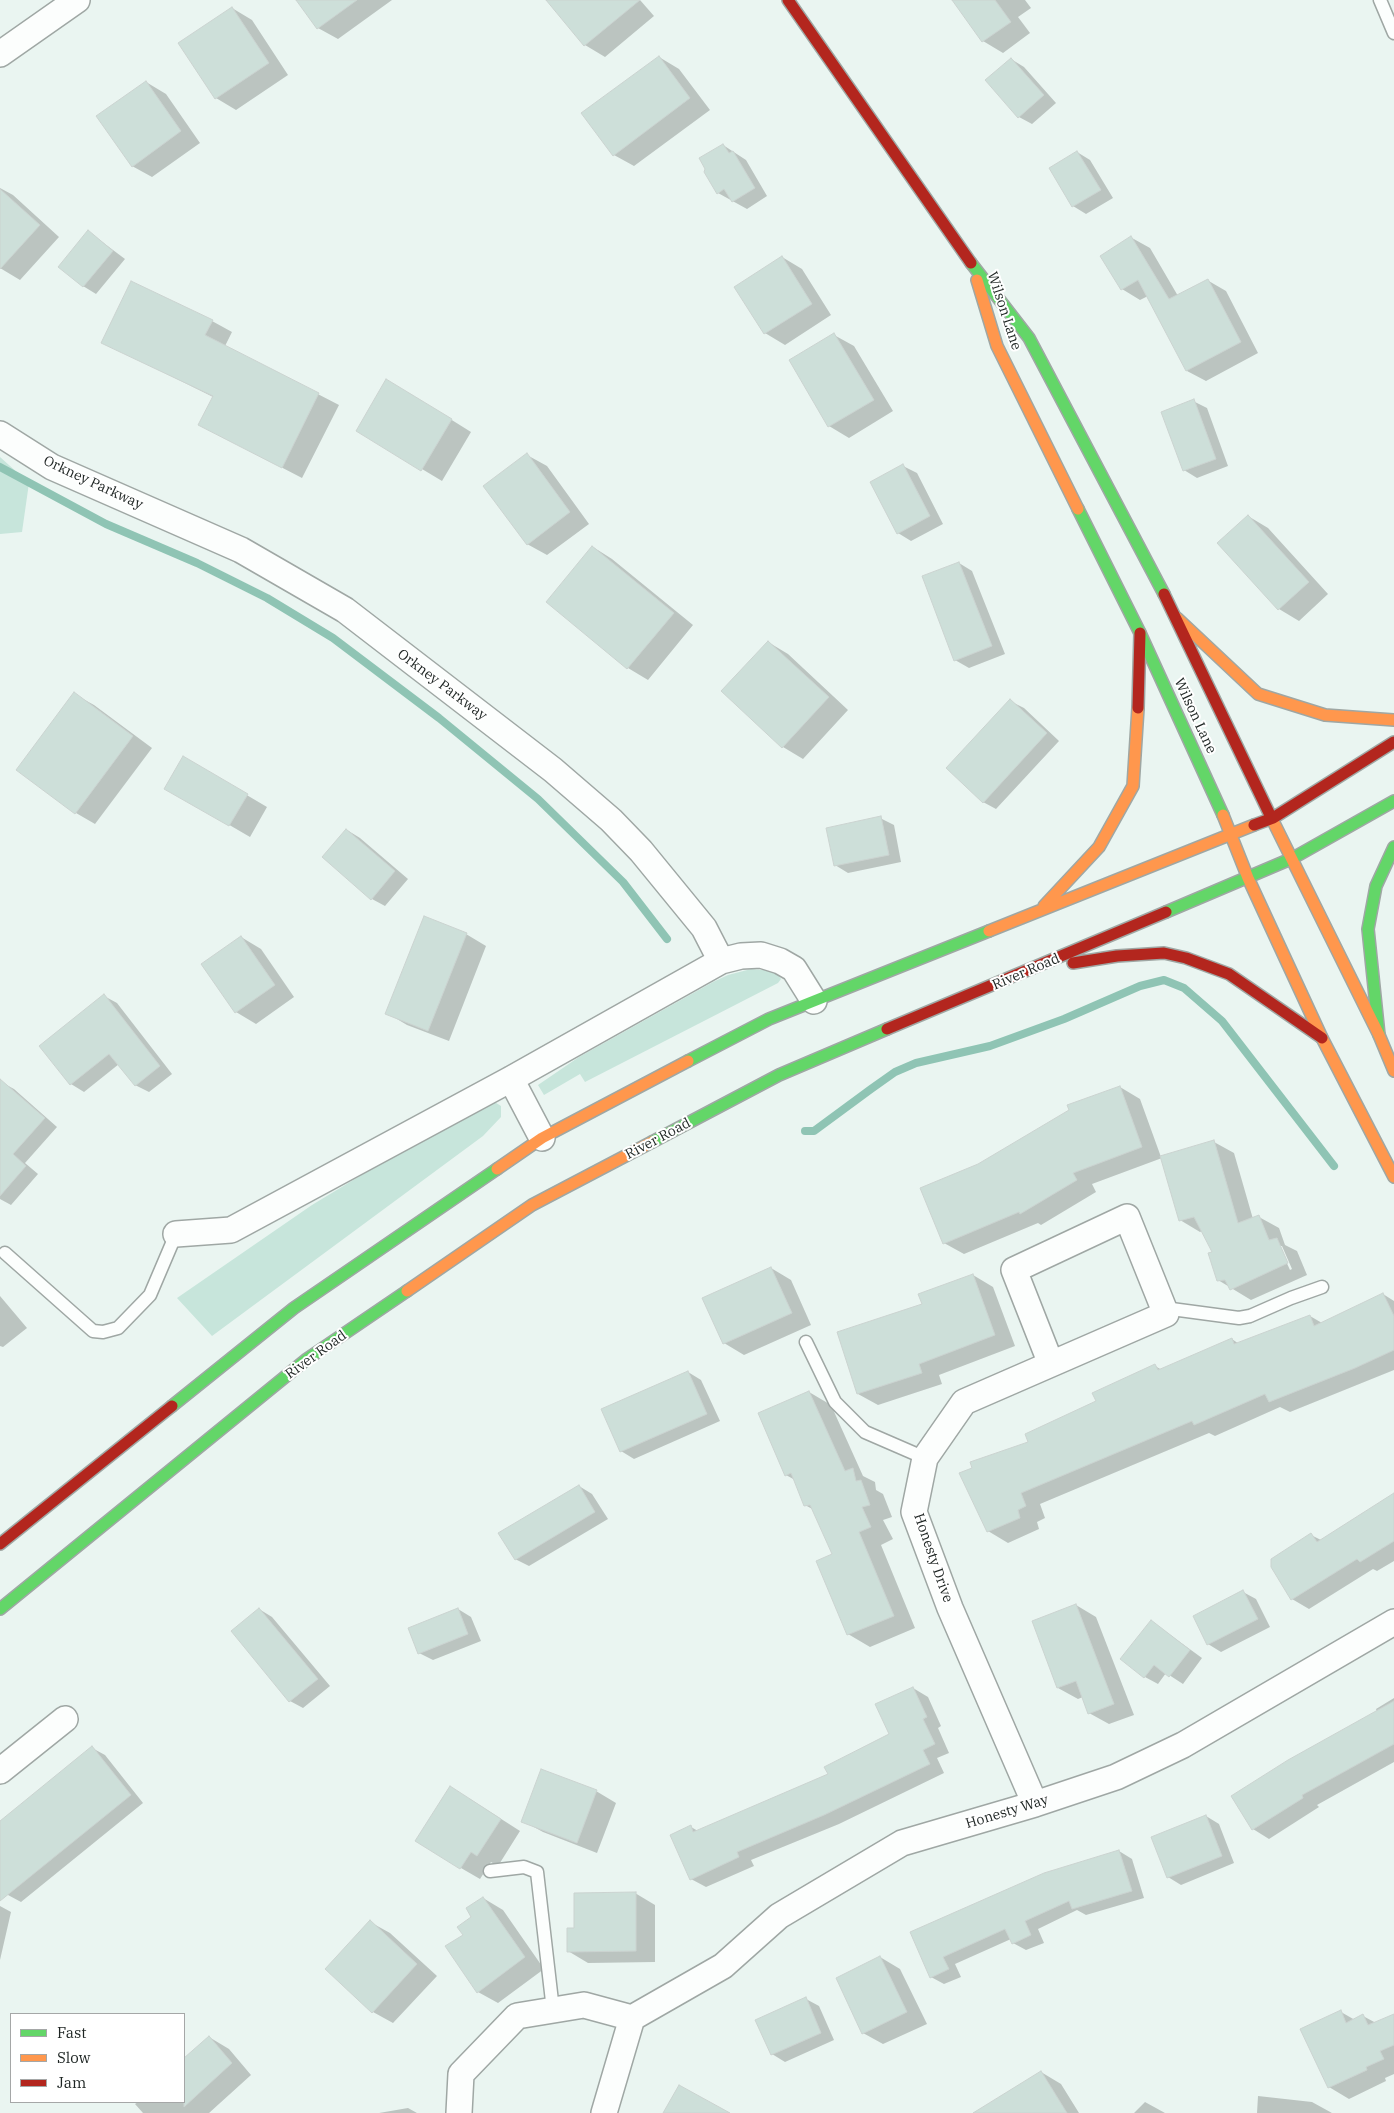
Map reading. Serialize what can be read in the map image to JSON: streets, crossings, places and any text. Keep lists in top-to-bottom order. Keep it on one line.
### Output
{"streets":{"main road":["Wilson Lane","River Road"],"street":["Orkney Parkway","Honesty Drive","Honesty Way"]},"crossings":[["Wilson Lane","River Road"],["Honesty Drive","Honesty Way"]],"legend":["Fast","Slow","Jam"]}
